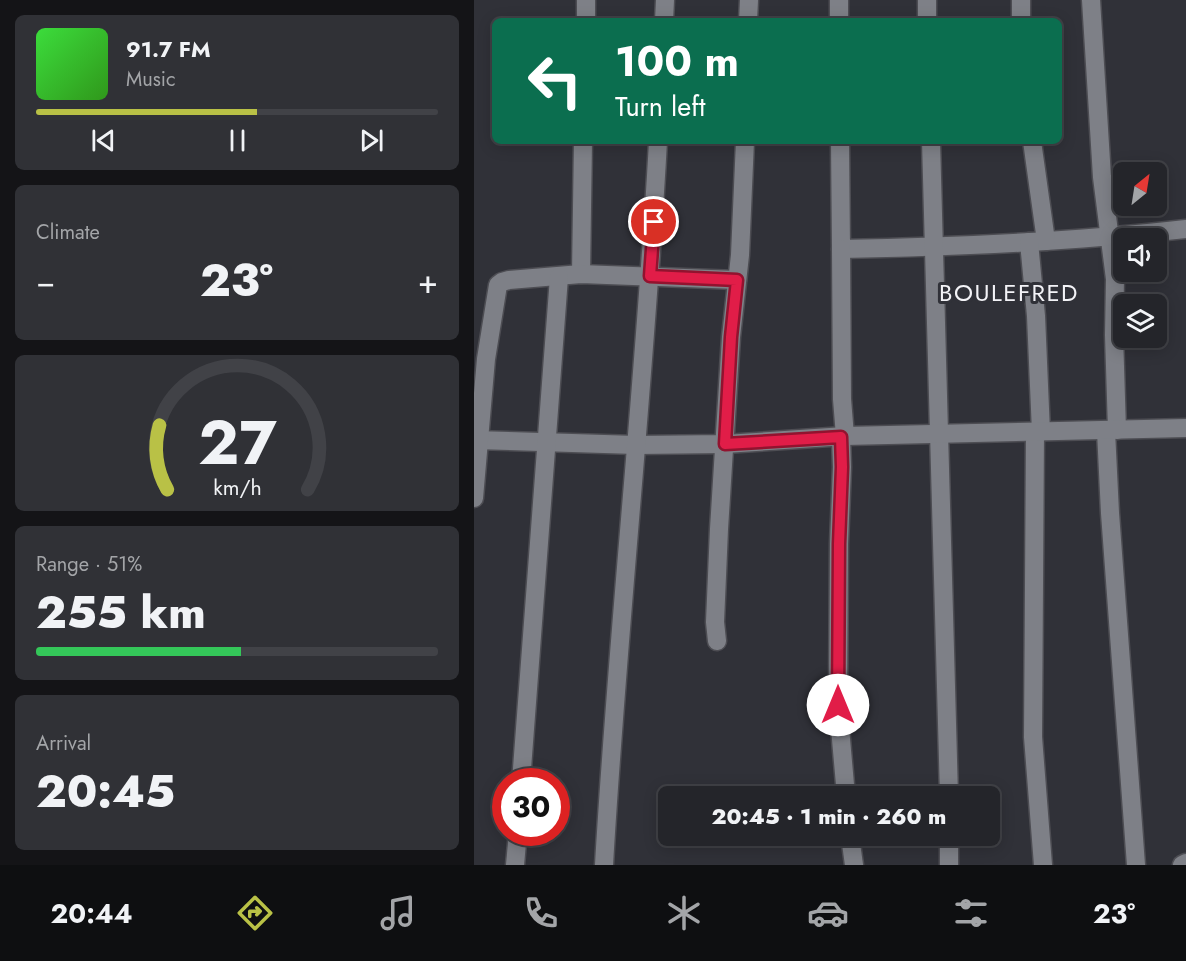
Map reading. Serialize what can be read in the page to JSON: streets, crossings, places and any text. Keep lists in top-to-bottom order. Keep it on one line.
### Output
{"districts":["BOULEFRED"],"north":"top right","page":{"turn":["100 m","Turn left"],"song":["91.7 FM","Music"],"tile":["Climate",["Range · 51%","255 km"],["Arrival","20:45"]],"heat":["−","23°","+"],"limit":"30","trip":"20:45 · 1 min · 260 m","tabs":["20:44","23°"],"gauge":["27","km/h"]}}
